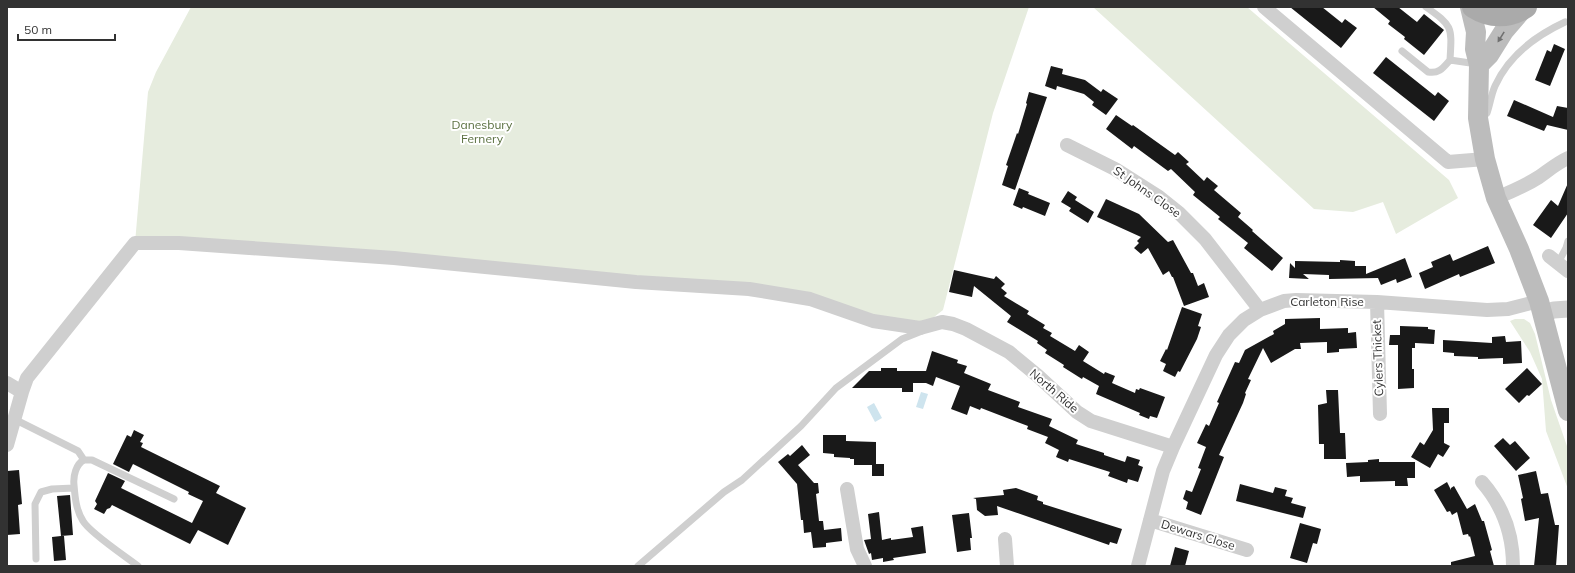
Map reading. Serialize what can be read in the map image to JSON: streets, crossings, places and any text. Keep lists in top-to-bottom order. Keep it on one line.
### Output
{"streets":{"street":["St Johns Close","Carleton Rise","Cylers Thicket","North Ride","Dewars Close"]},"crossings":[["St Johns Close","Carleton Rise"],["Carleton Rise","Cylers Thicket"],["Carleton Rise","North Ride"],["Carleton Rise","Dewars Close"]],"parks":["Danesbury Fernery"],"scale_bar":"50 m"}
